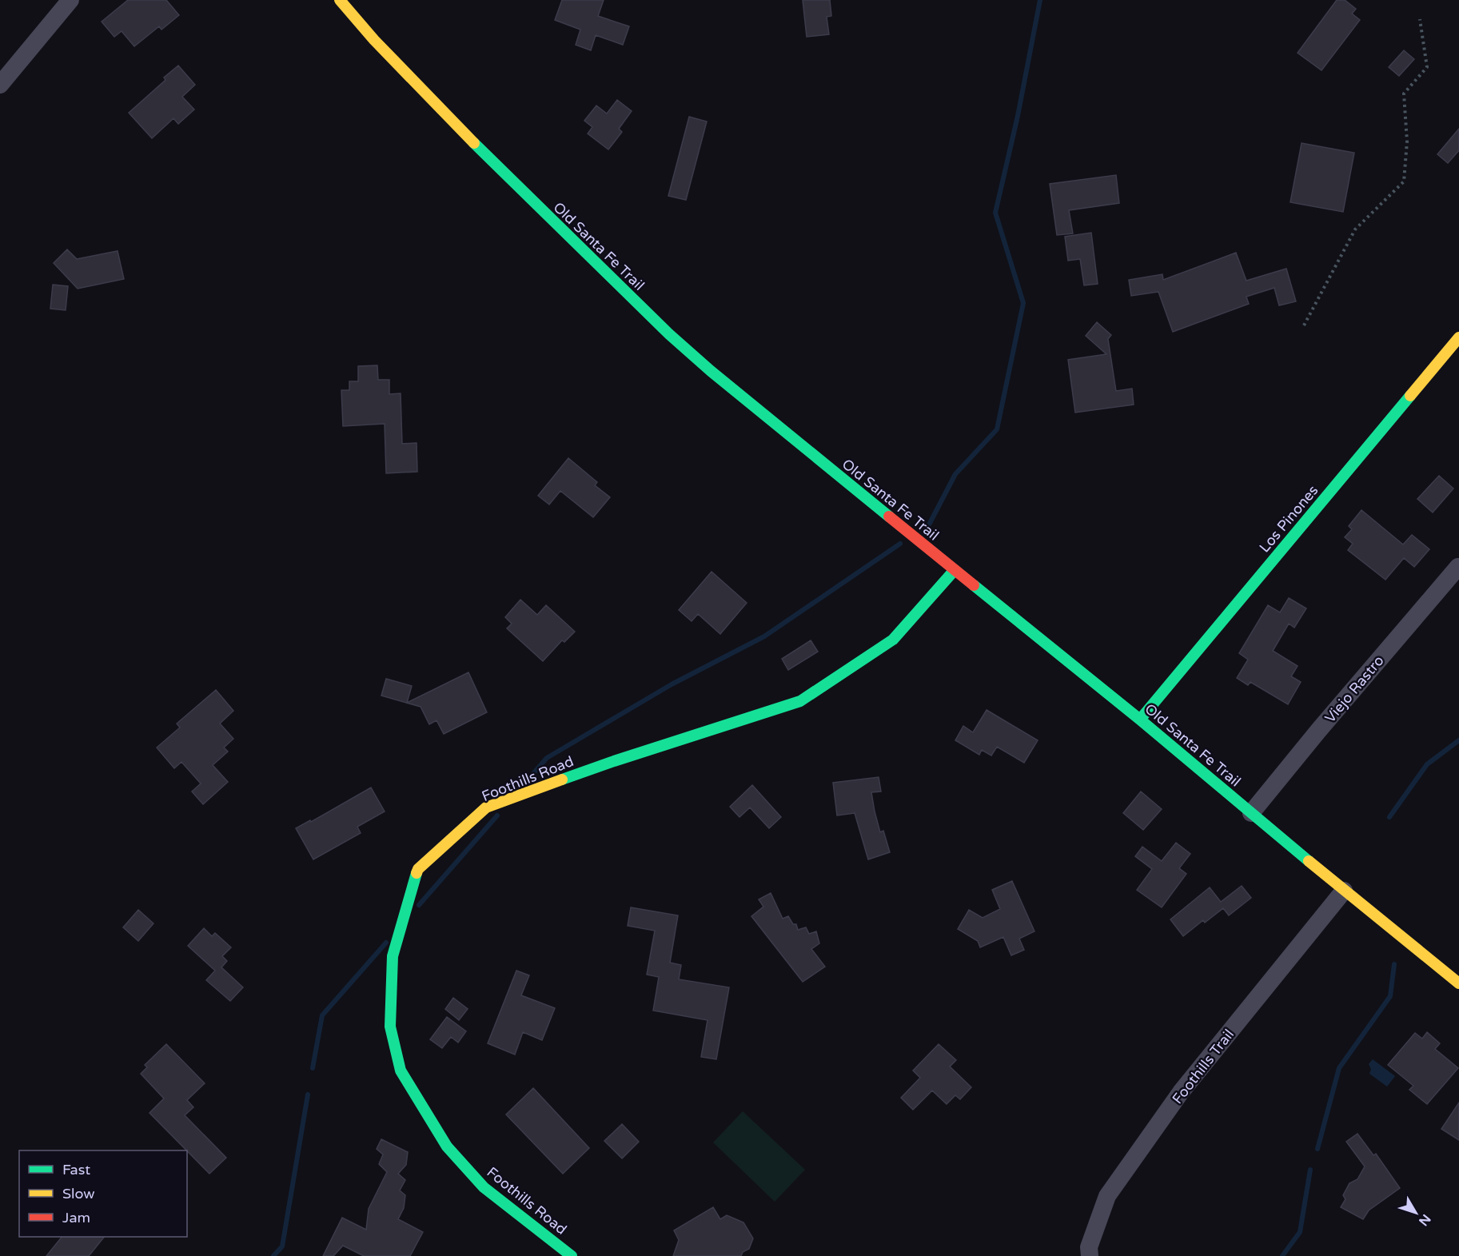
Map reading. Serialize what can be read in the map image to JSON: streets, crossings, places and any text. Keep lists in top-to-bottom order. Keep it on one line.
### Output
{"streets":{"street":["Old Santa Fe Trail","Los Pinones","Viejo Rastro","Foothills Road","Foothills Trail"]},"crossings":[["Old Santa Fe Trail","Los Pinones"],["Old Santa Fe Trail","Viejo Rastro"],["Old Santa Fe Trail","Foothills Road"],["Old Santa Fe Trail","Foothills Trail"]],"legend":["Fast","Slow","Jam"],"north":"bottom right"}
